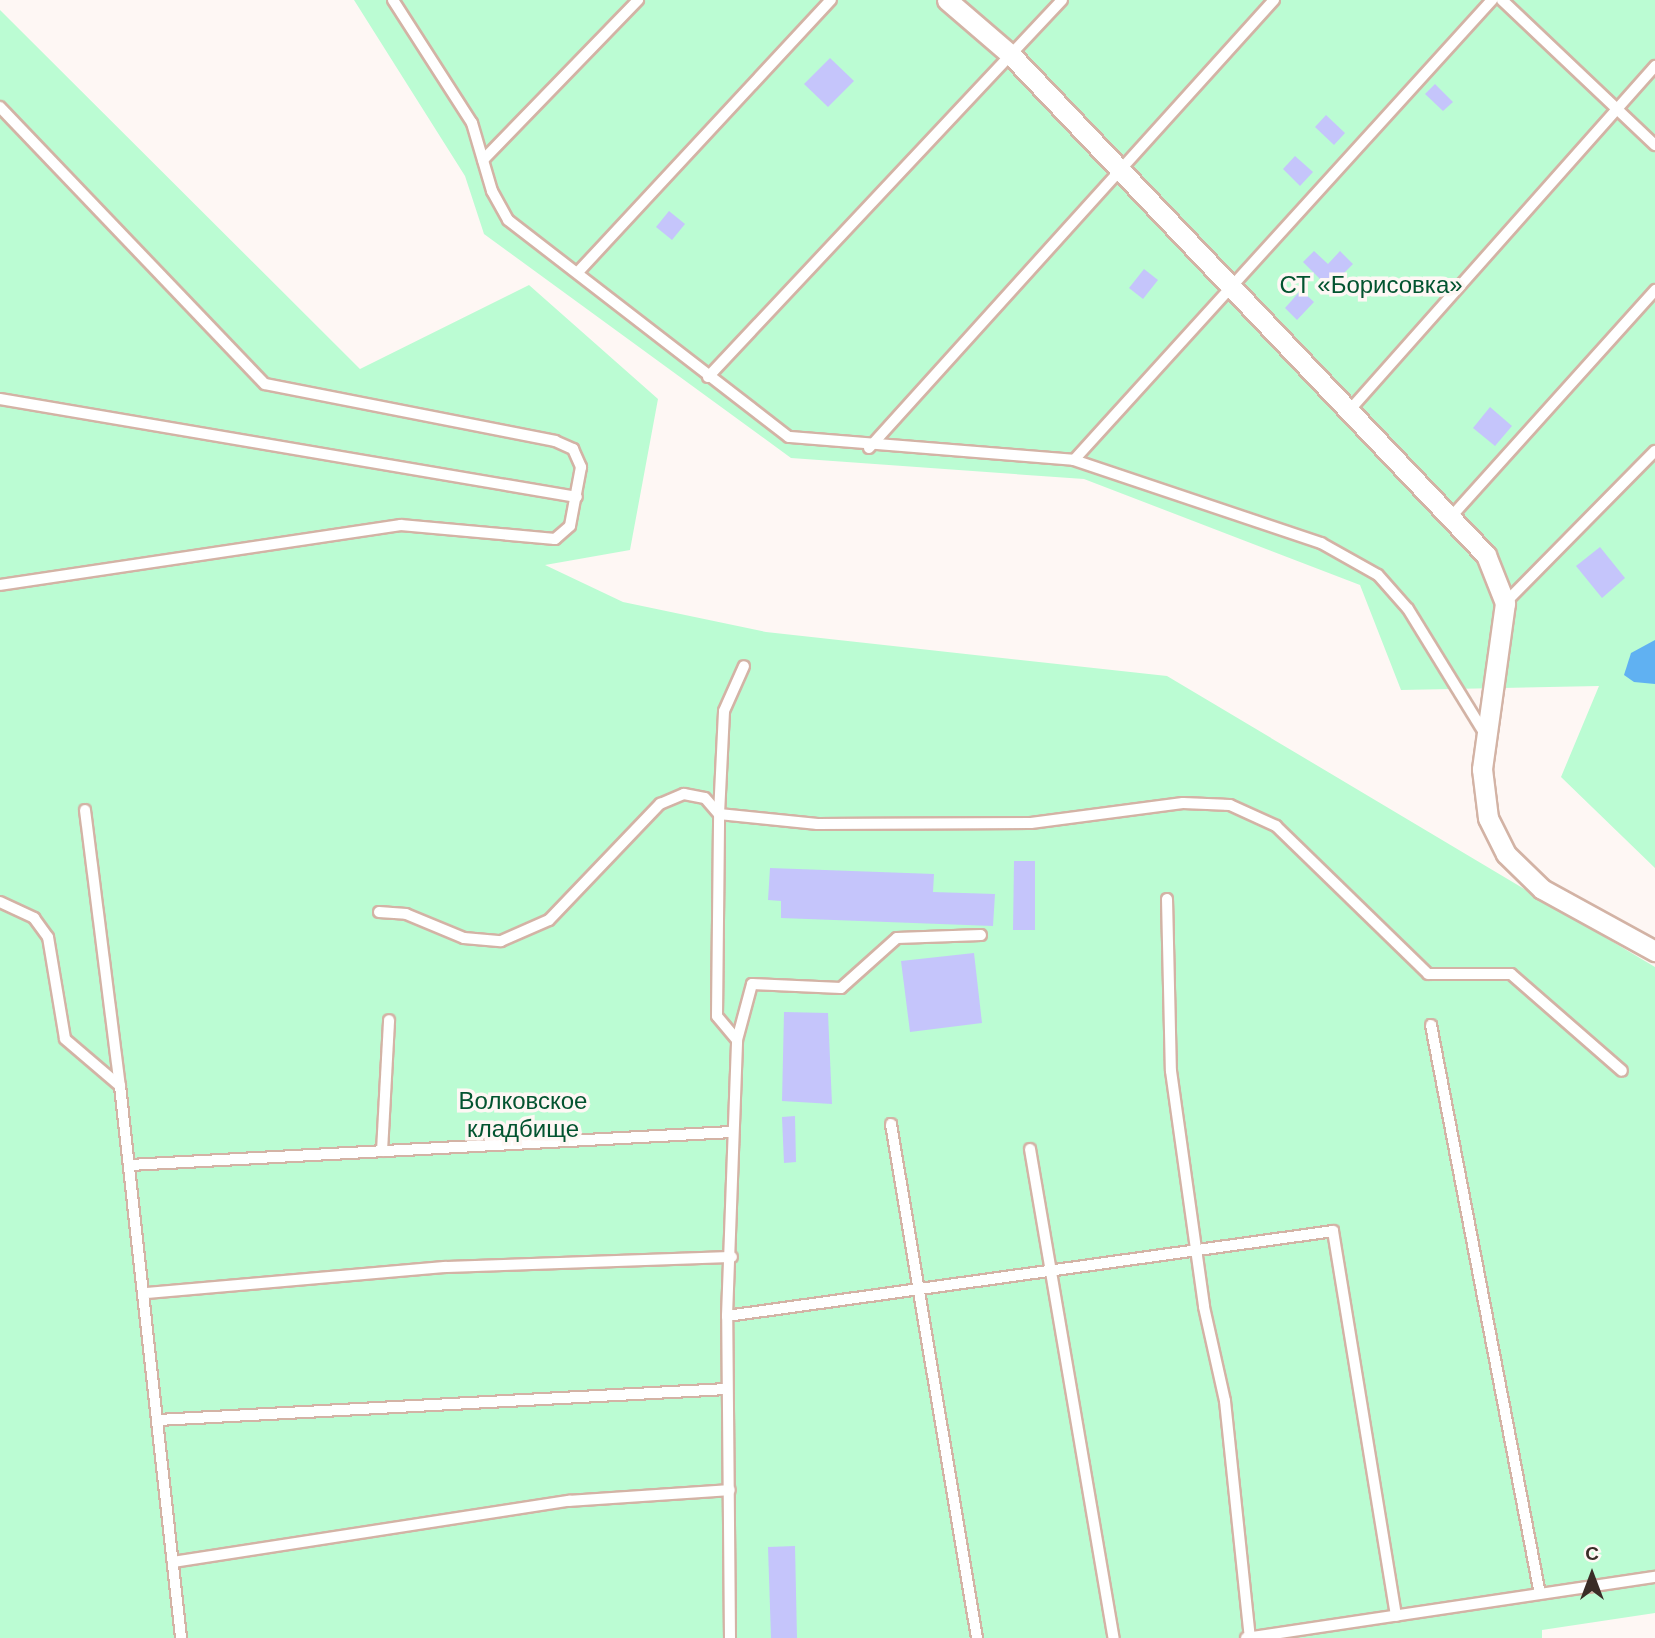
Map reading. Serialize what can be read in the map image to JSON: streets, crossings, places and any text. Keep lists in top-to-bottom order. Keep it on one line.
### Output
{"parks":["СТ «Борисовка»","Волковское кладбище"],"north":"top"}
